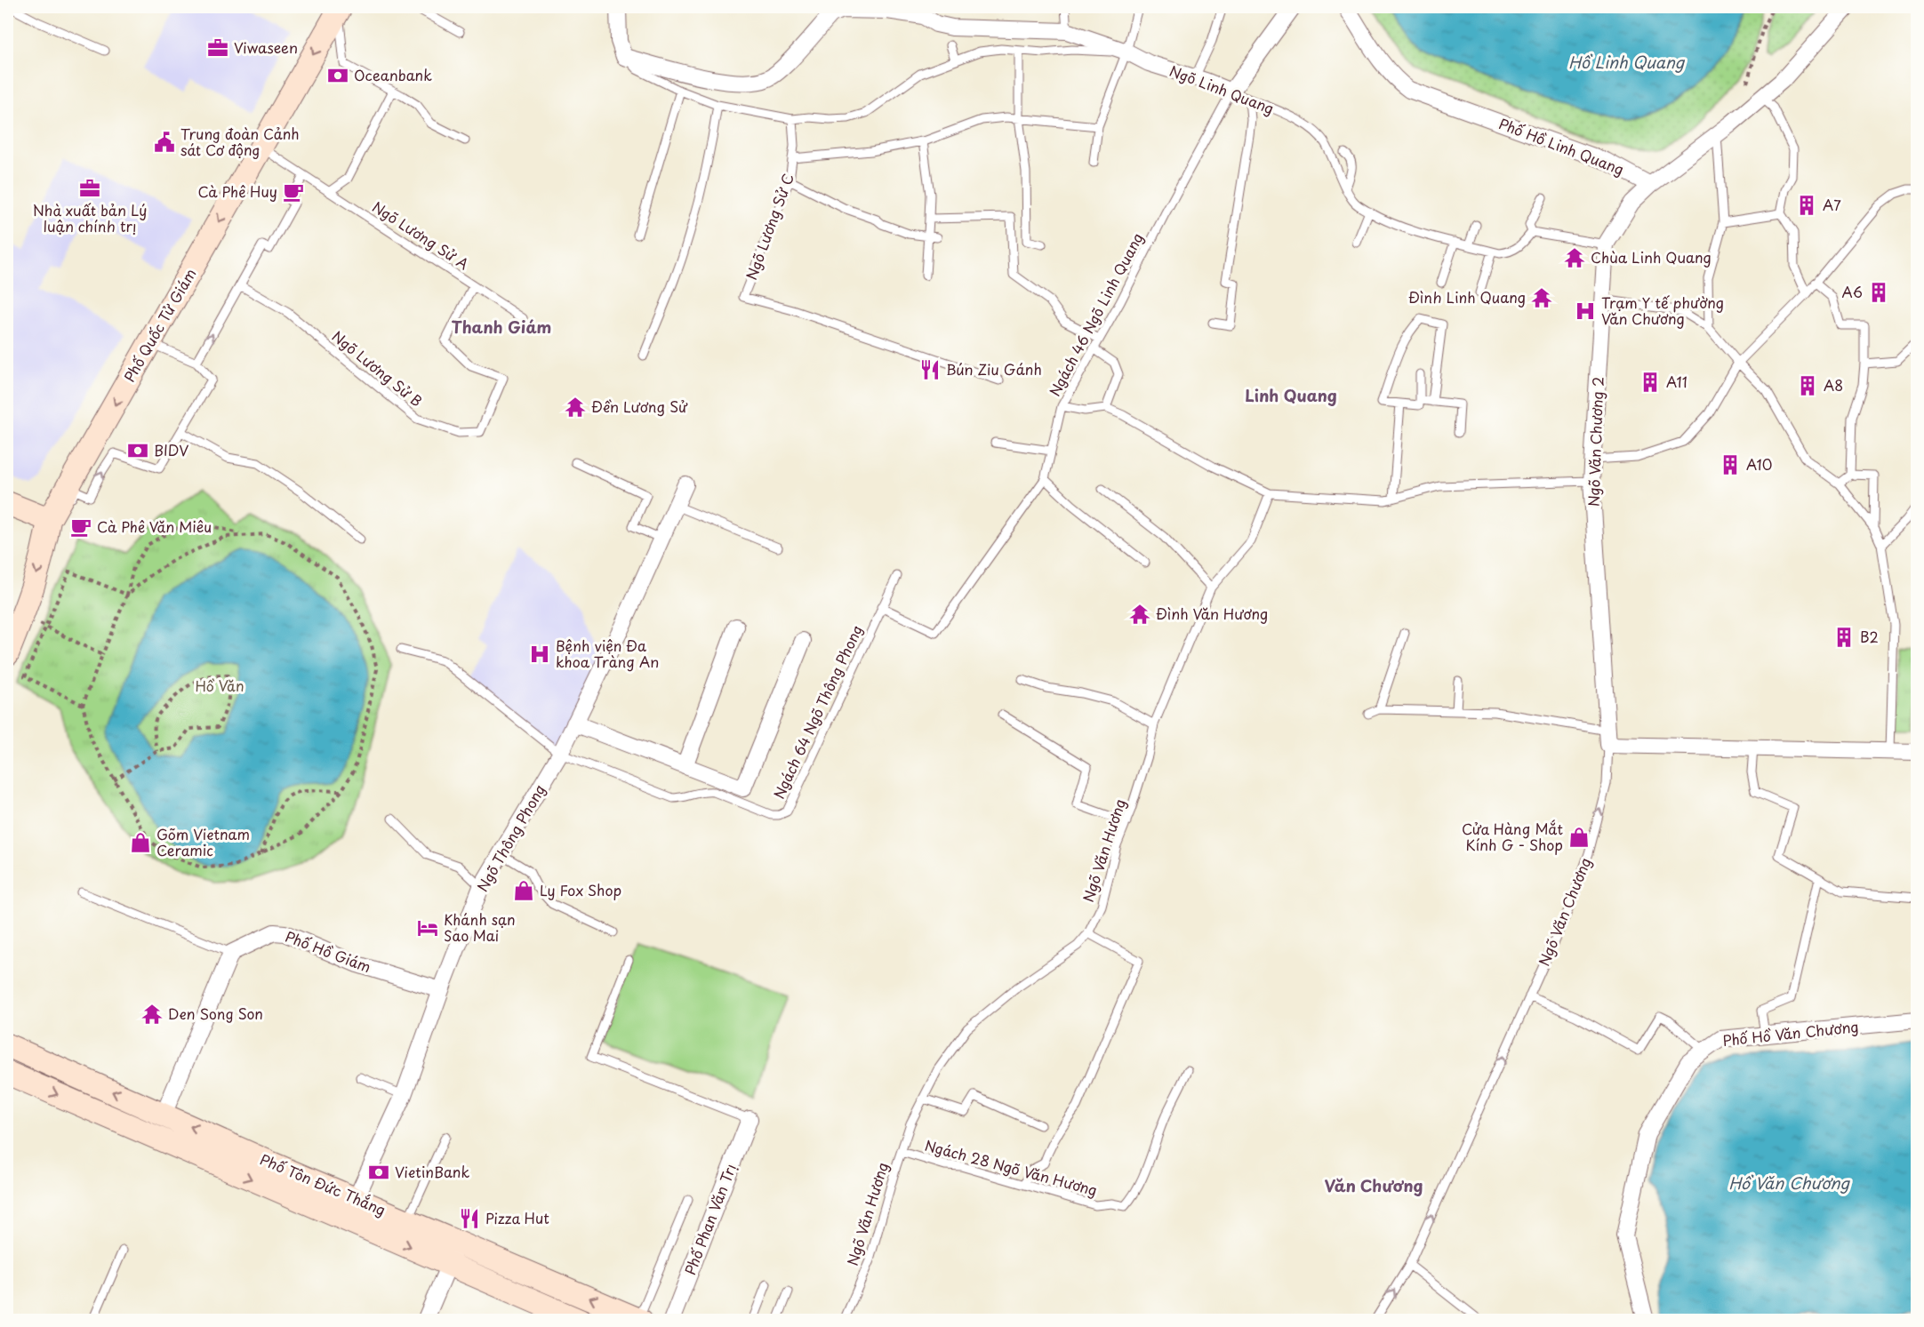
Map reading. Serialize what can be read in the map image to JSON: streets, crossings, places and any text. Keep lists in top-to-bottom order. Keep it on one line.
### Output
{"streets":{"main road":["Phố Quốc Tử Giám","Phố Tôn Đức Thắng"],"street":["Ngõ Linh Quang","Phố Hồ Linh Quang","Ngõ Văn Chương 2","Ngõ Thông Phong","Phố Hồ Giám","Phố Hồ Văn Chương","Phố Phan Văn Trị"],"lane":["Ngõ Lương Sử C","Ngõ Lương Sử A","Ngách 46 Ngõ Linh Quang","Ngõ Lương Sử B","Ngách 64 Ngõ Thông Phong","Ngõ Văn Hương","Ngõ Văn Chương","Ngách 28 Ngõ Văn Hương"]},"crossings":[["Ngõ Linh Quang","Ngõ Lương Sử C"],["Ngõ Linh Quang","Ngách 46 Ngõ Linh Quang"],["Phố Hồ Linh Quang","Ngõ Văn Chương 2"],["Ngõ Lương Sử A","Phố Quốc Tử Giám"],["Ngõ Lương Sử A","Ngõ Lương Sử B"],["Ngách 46 Ngõ Linh Quang","Ngách 64 Ngõ Thông Phong"],["Ngõ Văn Chương 2","Ngõ Văn Chương"],["Ngách 64 Ngõ Thông Phong","Ngõ Thông Phong"],["Ngõ Thông Phong","Phố Hồ Giám"],["Ngõ Thông Phong","Phố Tôn Đức Thắng"],["Ngõ Văn Hương","Ngách 28 Ngõ Văn Hương"]],"one_way":["Phố Quốc Tử Giám","Ngõ Văn Chương"],"districts":["Thanh Giám","Linh Quang","Văn Chương"],"water":["Hồ Linh Quang","Hồ Văn Chương"],"parks":["Hồ Văn"],"places":{"office":["Viwaseen","Nhà xuất bản Lý luận chính trị"],"bank":["Oceanbank","BIDV","VietinBank"],"public building":["Trung đoàn Cảnh sát Cơ động"],"cafe":["Cà Phê Huy","Cà Phê Văn Miêu"],"building":["A7","A6","A11","A8","A10","B2"],"temple":["Chùa Linh Quang","Đình Linh Quang","Đền Lương Sử","Đình Văn Hương","Den Song Son"],"hospital":["Trạm Y tế phường Văn Chương","Bệnh viện Đa khoa Tràng An"],"restaurant":["Bún Ziu Gánh","Pizza Hut"],"shop":["Cửa Hàng Mắt Kính G - Shop","Gõm Vietnam Ceramic","Ly Fox Shop"],"hotel":["Khánh sạn Sao Mai"]}}
